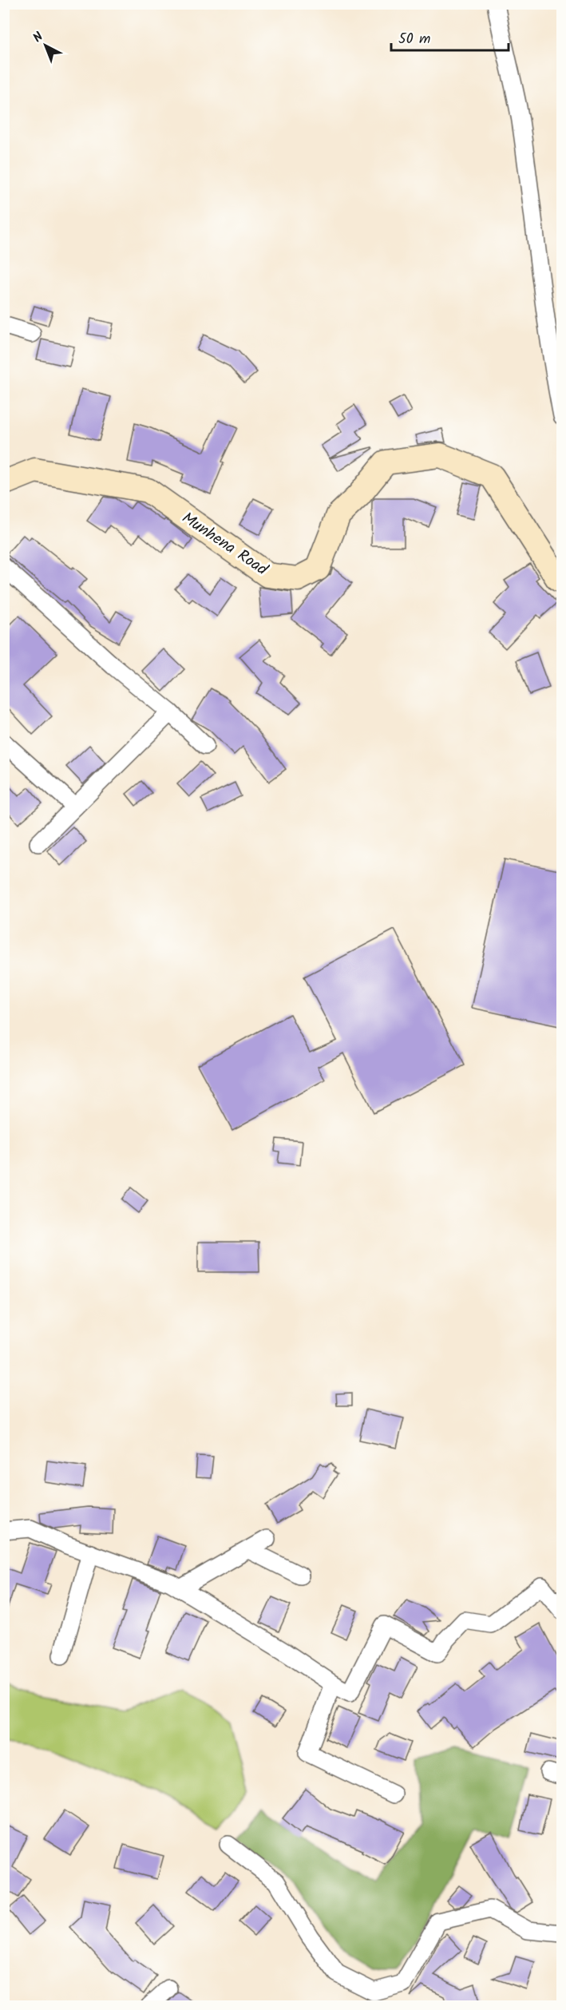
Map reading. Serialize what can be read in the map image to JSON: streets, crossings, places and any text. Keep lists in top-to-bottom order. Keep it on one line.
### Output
{"streets":{"street":["Munhena Road"]},"scale_bar":"50 m","north":"top left"}
